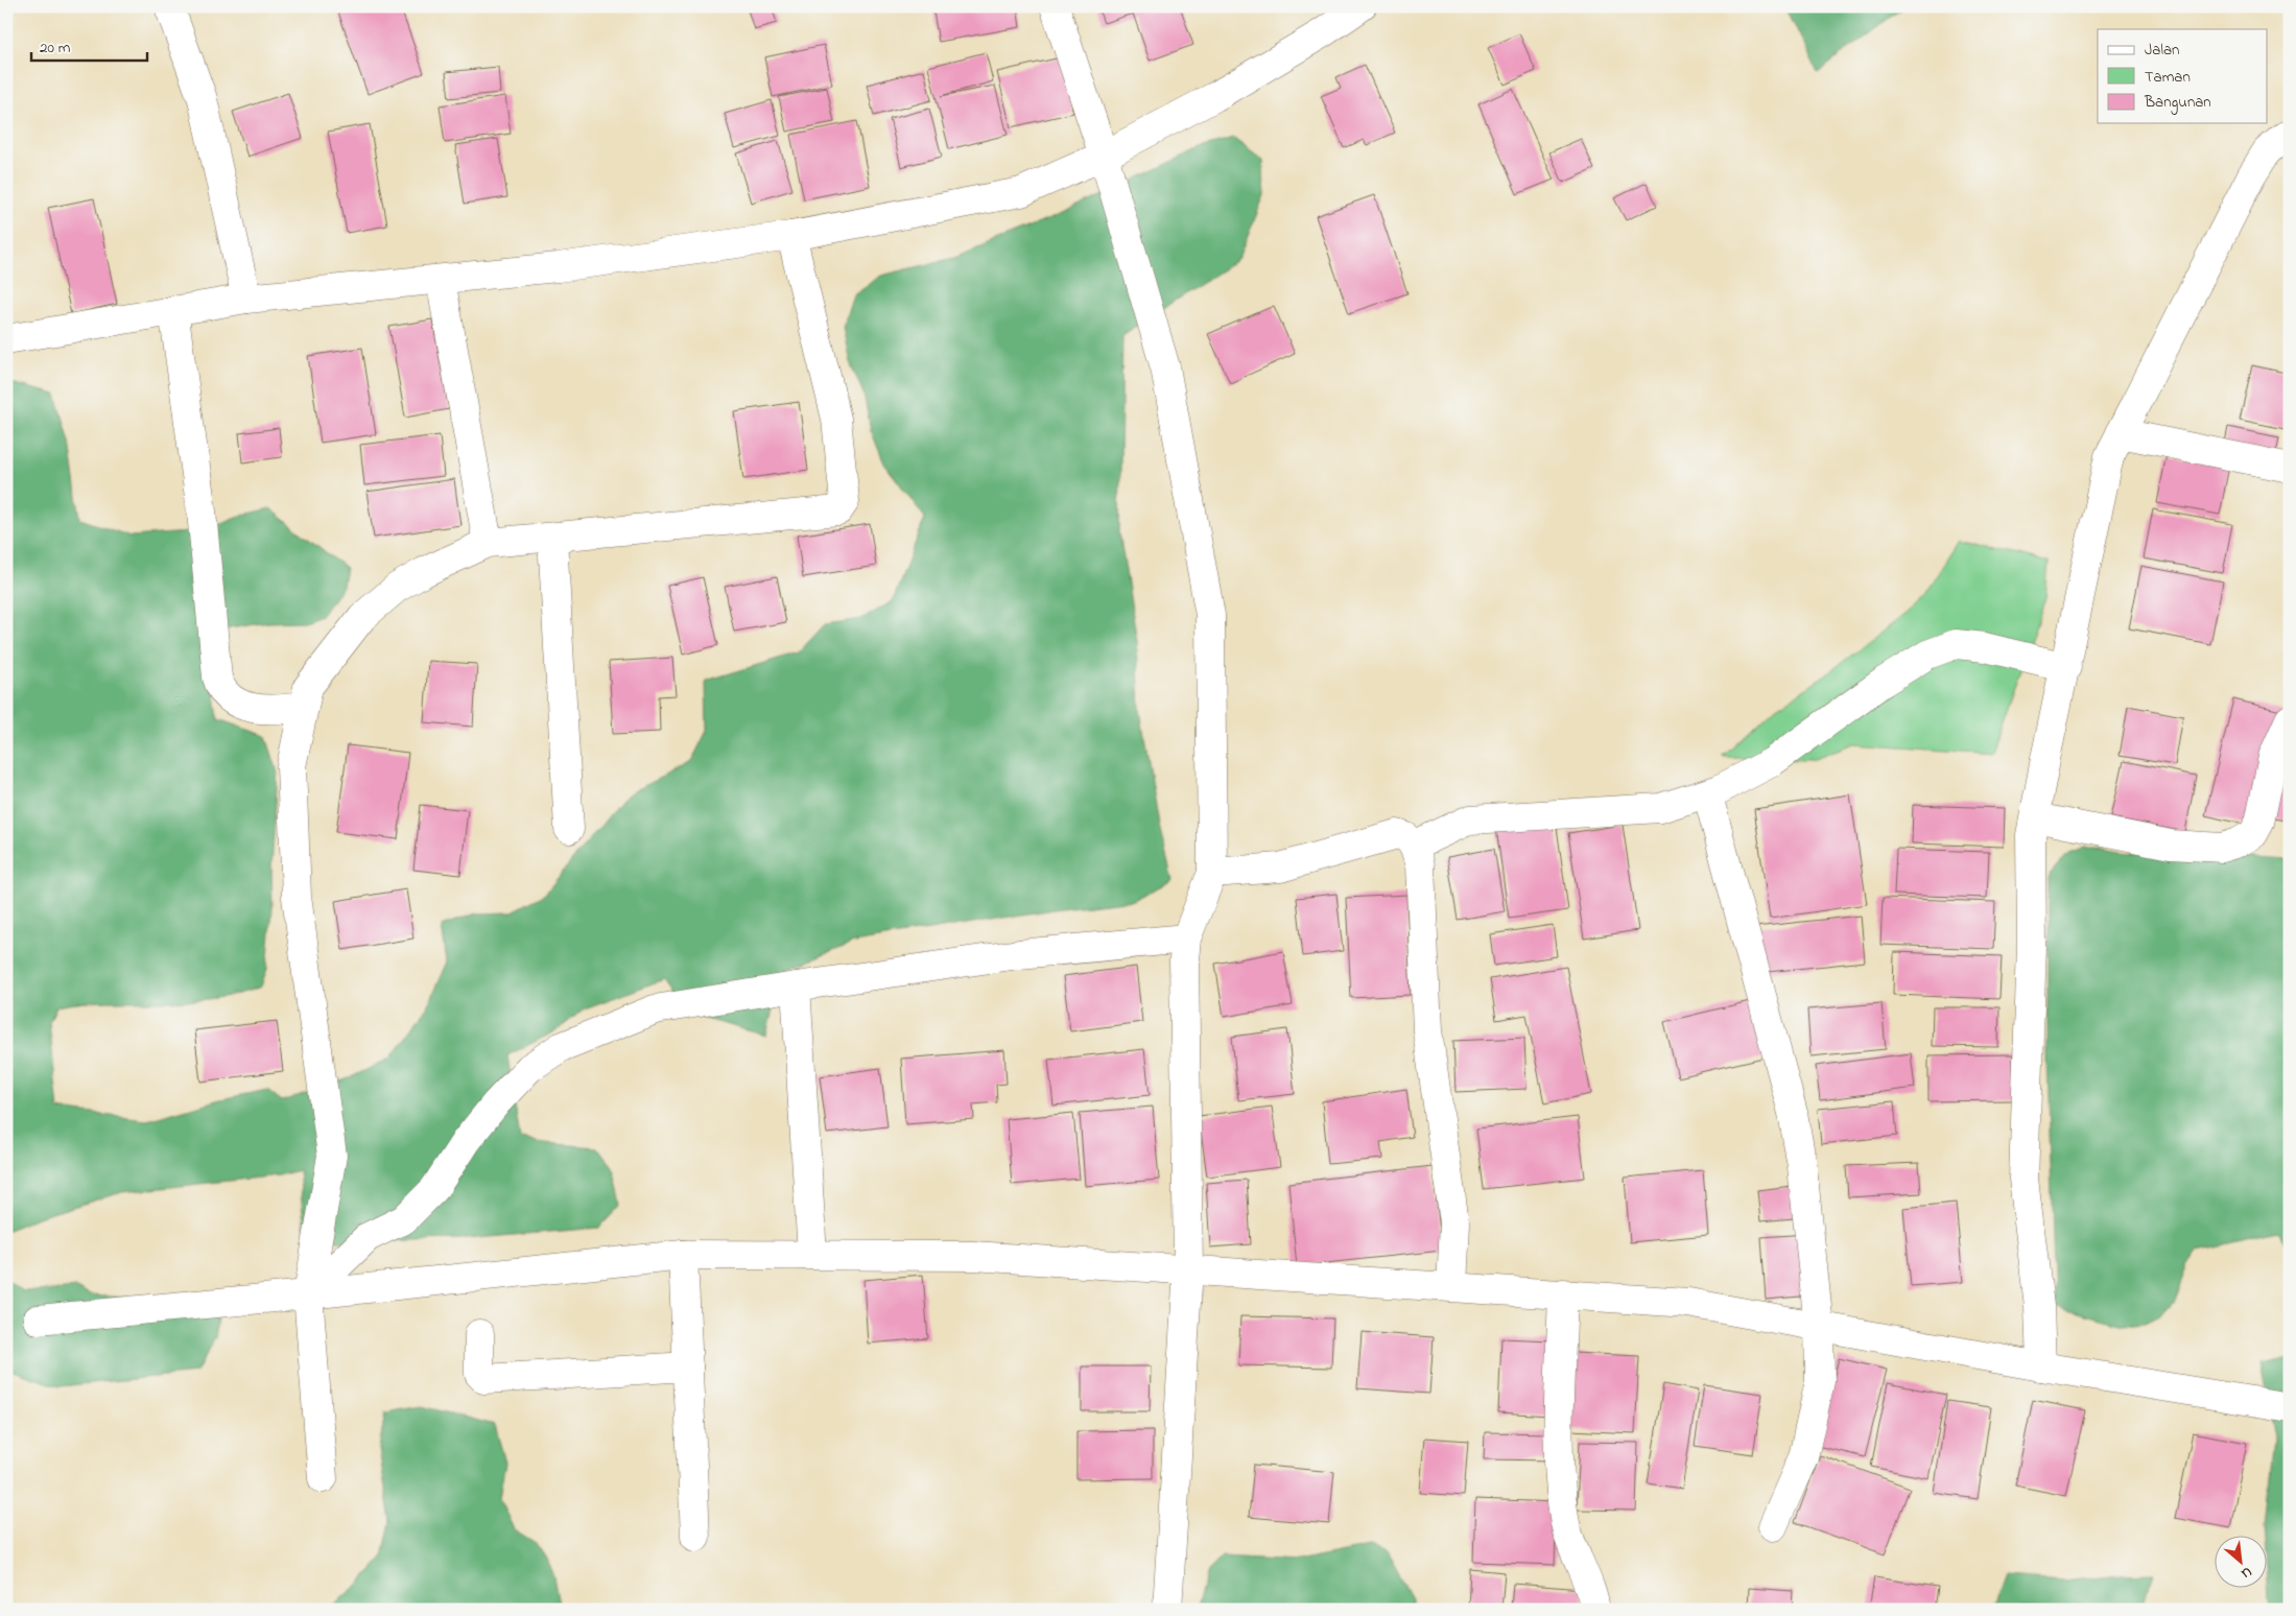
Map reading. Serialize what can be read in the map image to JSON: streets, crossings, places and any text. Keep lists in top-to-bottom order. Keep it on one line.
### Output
{"legend":["Jalan","Taman","Bangunan"],"scale_bar":"20 m","north":"bottom right"}
